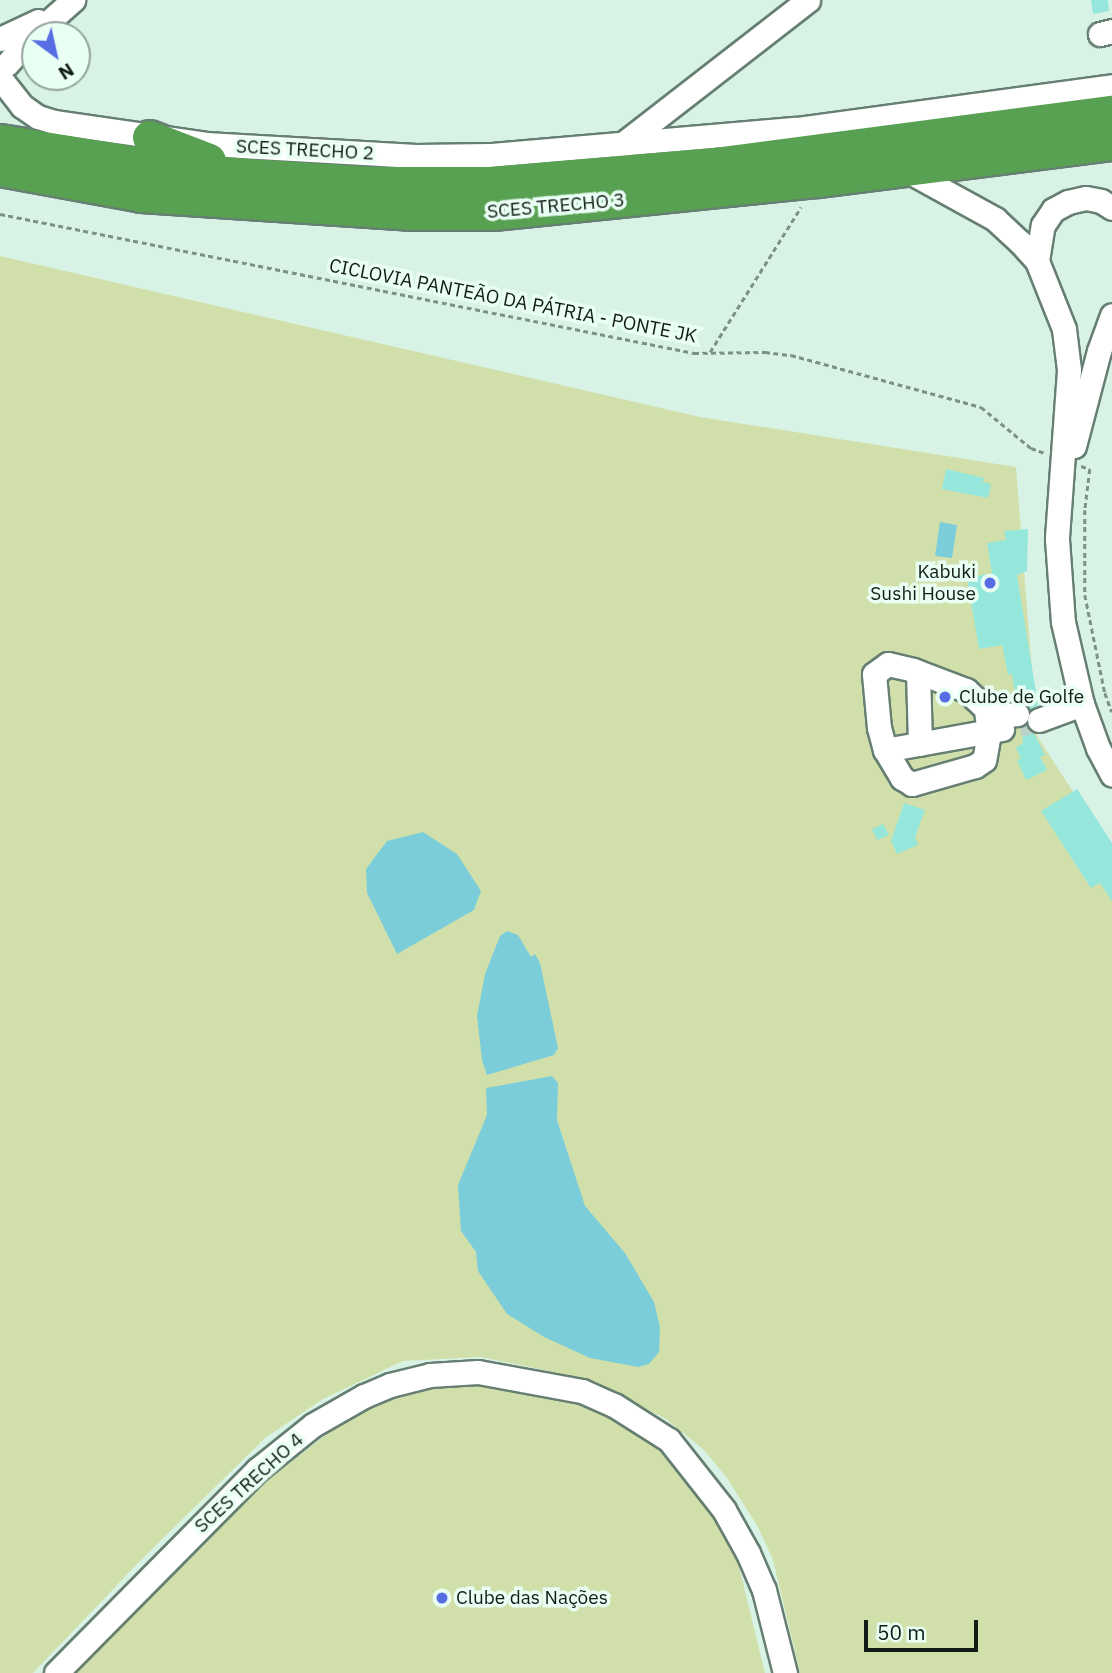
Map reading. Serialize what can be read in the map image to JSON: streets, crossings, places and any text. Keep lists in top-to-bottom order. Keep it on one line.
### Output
{"streets":{"highway":["SCES TRECHO 3"],"street":["SCES TRECHO 2","SCES TRECHO 4"],"path":["CICLOVIA PANTEÃO DA PÁTRIA - PONTE JK"]},"places":["Kabuki Sushi House","Clube de Golfe","Clube das Nações"],"scale_bar":"50 m","north":"bottom right"}
